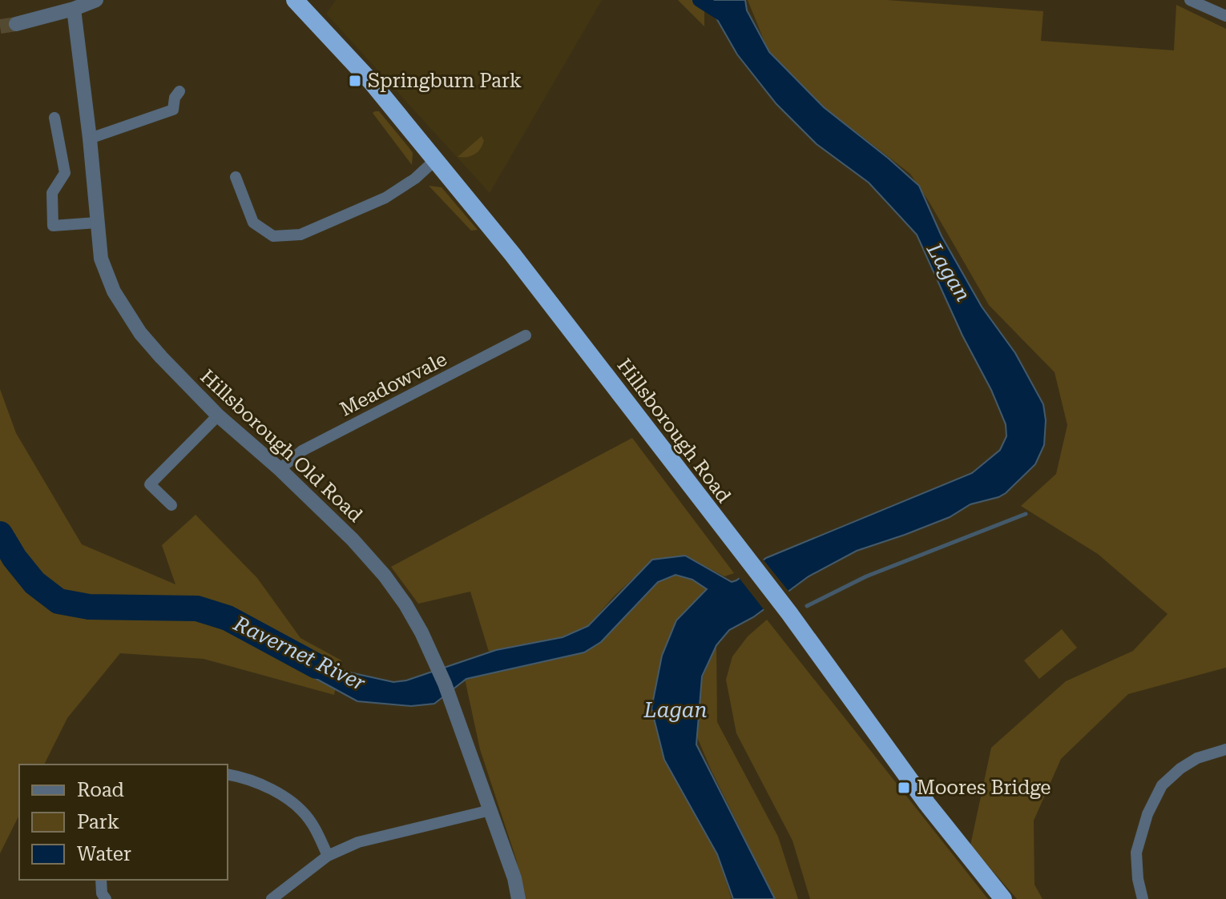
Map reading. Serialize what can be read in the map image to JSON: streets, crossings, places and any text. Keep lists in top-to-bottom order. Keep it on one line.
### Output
{"streets":{"highway":["Hillsborough Road"],"street":["Meadowvale","Hillsborough Old Road"]},"crossings":[["Meadowvale","Hillsborough Old Road"]],"water":["Lagan","Ravernet River"],"places":{"transit":["Springburn Park","Moores Bridge"]},"legend":["Road","Park","Water"]}
